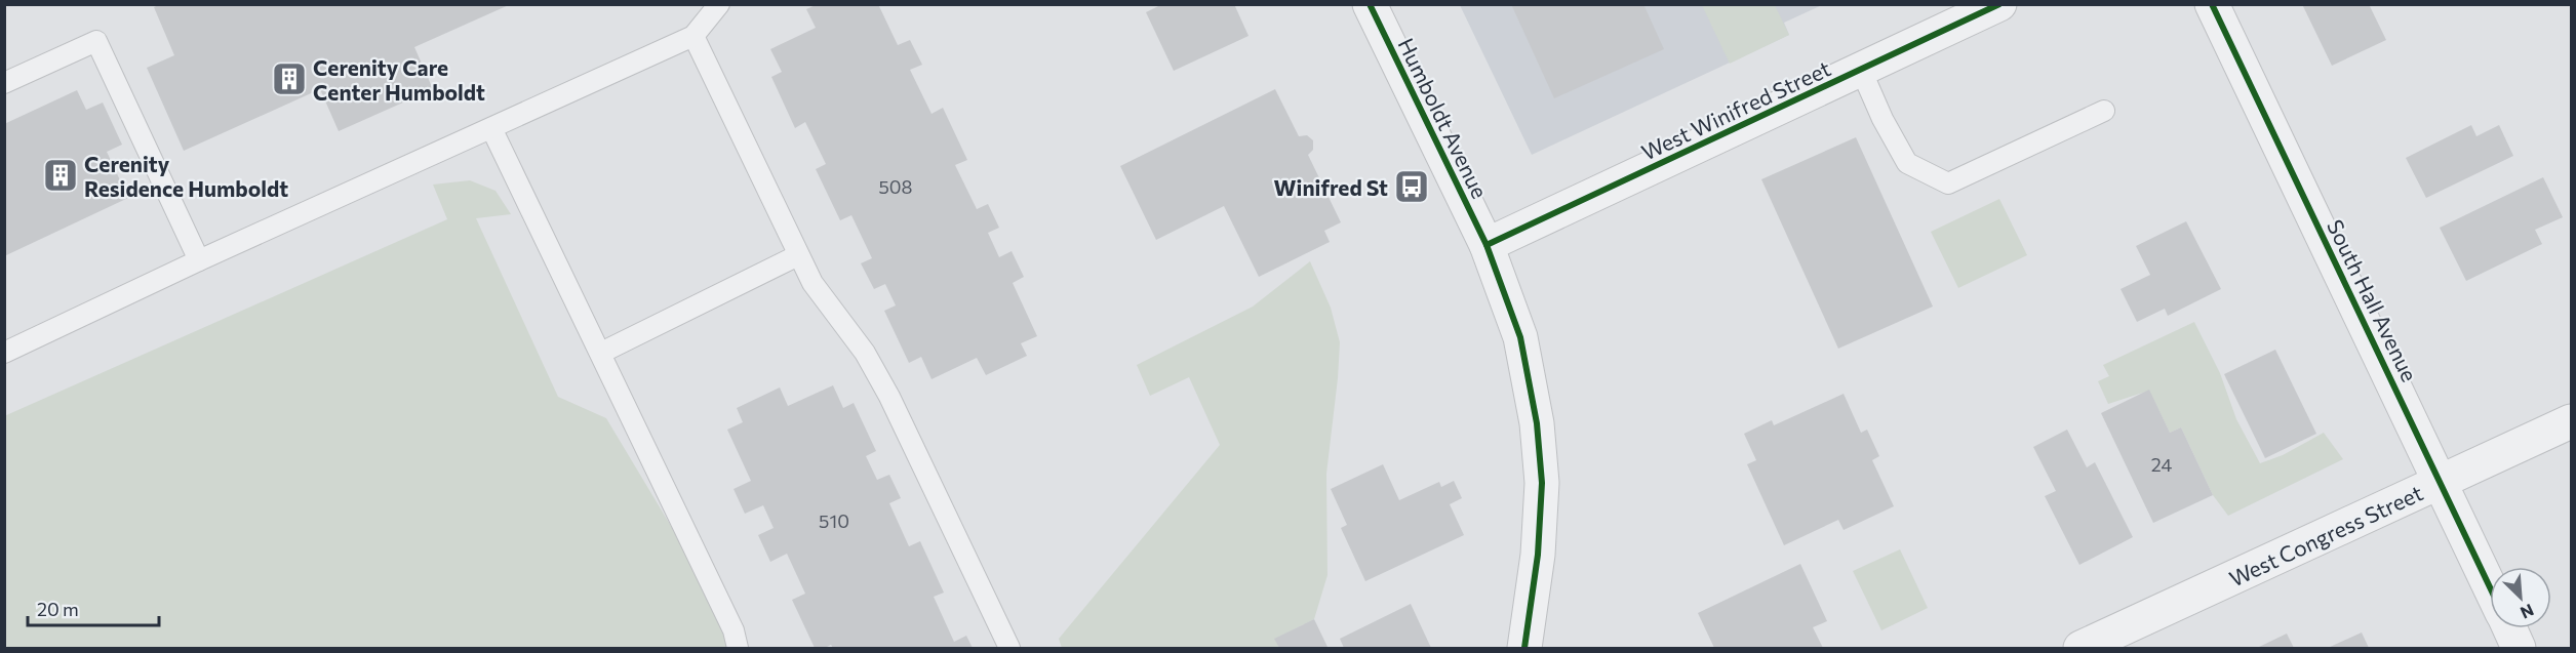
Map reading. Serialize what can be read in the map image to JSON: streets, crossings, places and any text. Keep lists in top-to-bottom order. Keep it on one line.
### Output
{"streets":{"street":["West Winifred Street","Humboldt Avenue","South Hall Avenue","West Congress Street"]},"crossings":[["West Winifred Street","Humboldt Avenue"],["South Hall Avenue","West Congress Street"]],"places":{"building":["Cerenity Care Center Humboldt","Cerenity Residence Humboldt"],"bus stop":["Winifred St"]},"house_numbers":["508","24","510"],"scale_bar":"20 m","north":"bottom right"}
